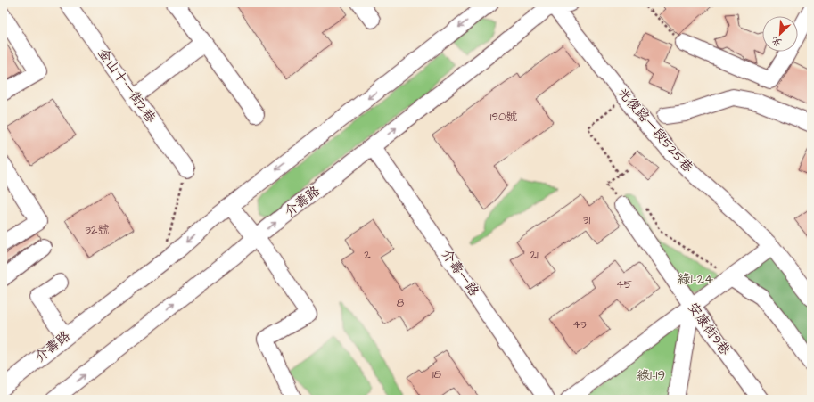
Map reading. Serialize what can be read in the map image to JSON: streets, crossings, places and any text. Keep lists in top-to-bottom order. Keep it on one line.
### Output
{"streets":{"street":["金山十一街2巷","光復路一段525巷","介壽路","介壽一路","安康街9巷"]},"crossings":[["光復路一段525巷","介壽路"],["介壽路","介壽一路"]],"parks":["綠1-24","綠1-19"],"house_numbers":["190號","31","32號","2","21","45","8","43","18"],"north":"bottom left"}
